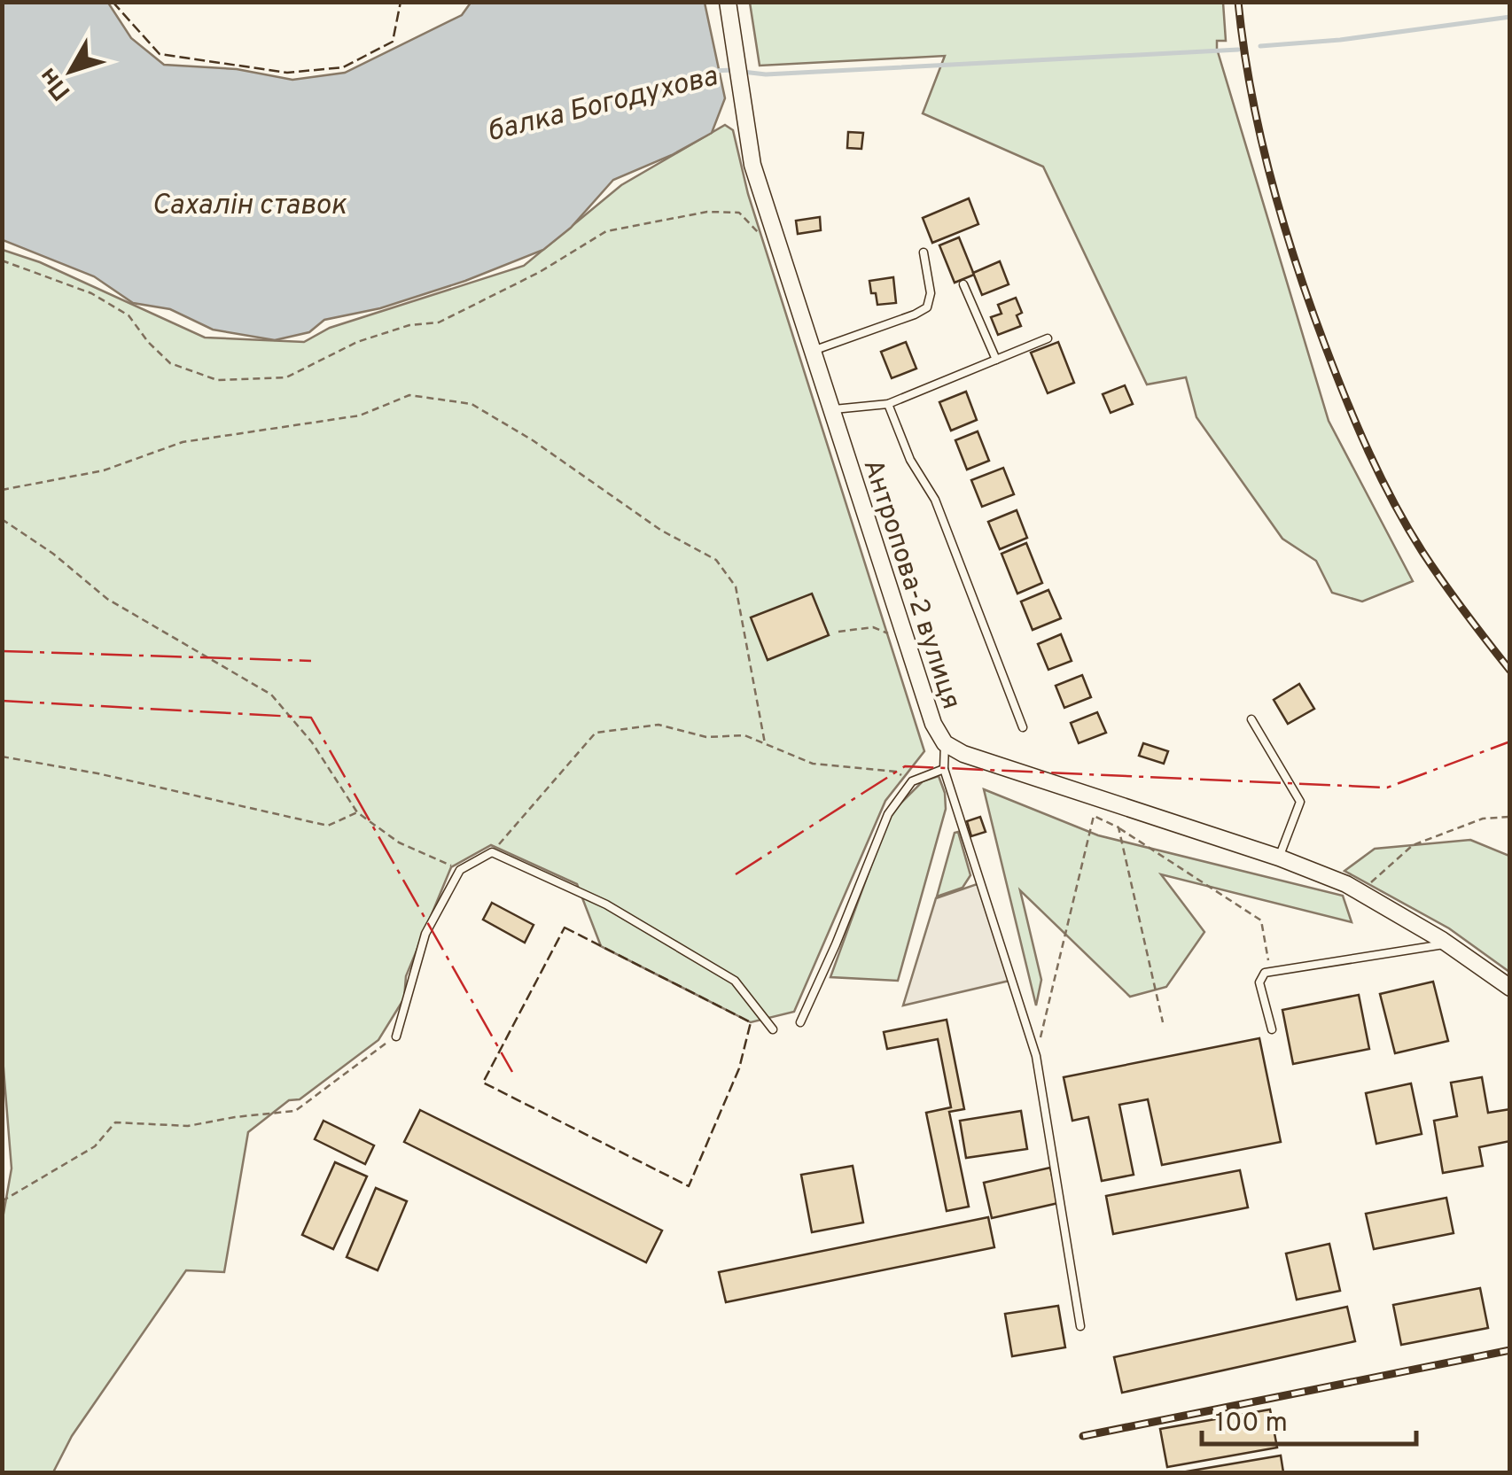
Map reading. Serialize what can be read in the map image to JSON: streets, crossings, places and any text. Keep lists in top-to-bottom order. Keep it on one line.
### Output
{"streets":{"street":["Антропова-2 вулиця"]},"water":["балка Богодухова","Сахалін ставок"],"scale_bar":"100 m","north":"bottom left"}
